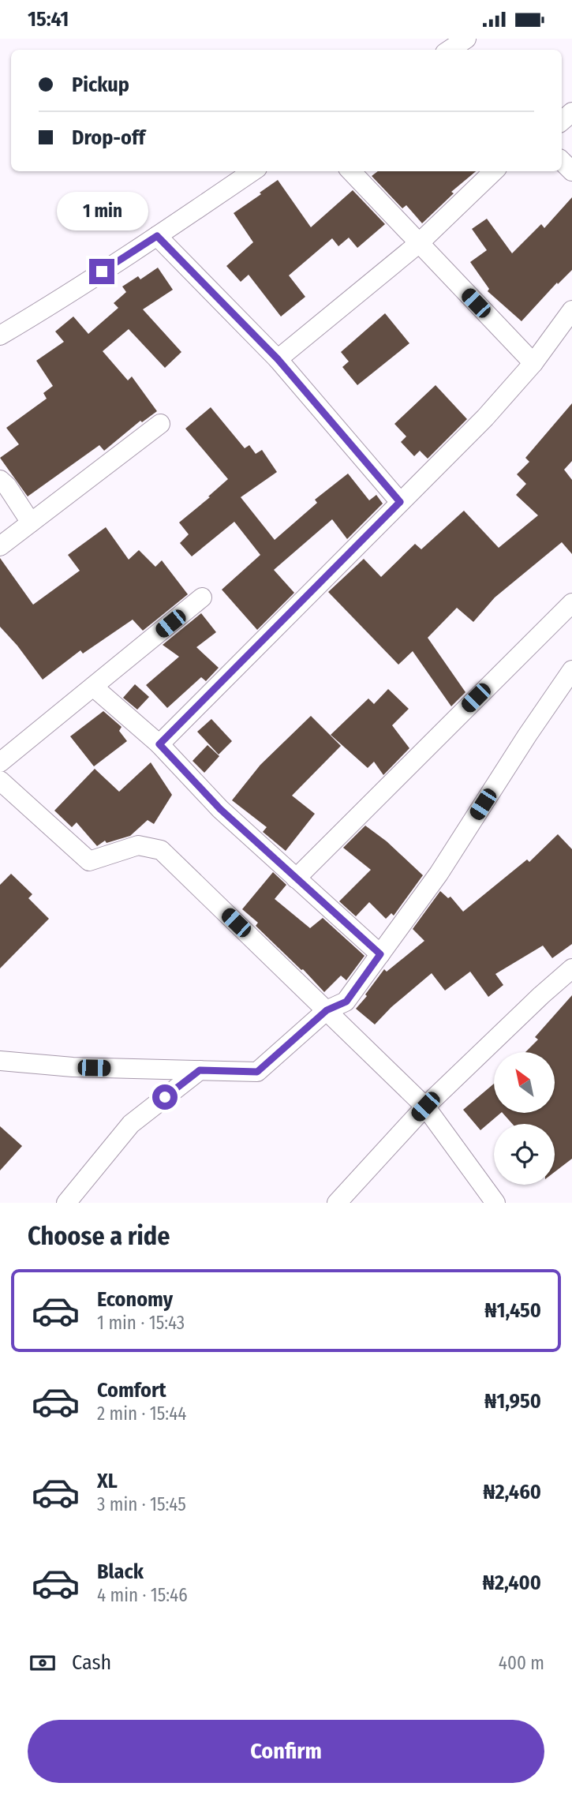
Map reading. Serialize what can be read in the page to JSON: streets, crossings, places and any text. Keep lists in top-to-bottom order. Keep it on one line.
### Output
{"north":"top left","page":{"status":"15:41","banner":["Pickup","Drop-off"],"bubble":"1 min","heading":"Choose a ride","list":[{"name":"Economy","note":"1 min · 15:43","value":"₦1,450"},{"name":"Comfort","note":"2 min · 15:44","value":"₦1,950"},{"name":"XL","note":"3 min · 15:45","value":"₦2,460"},{"name":"Black","note":"4 min · 15:46","value":"₦2,400"}],"pay":["Cash","400 m"],"buttons":"Confirm"}}
